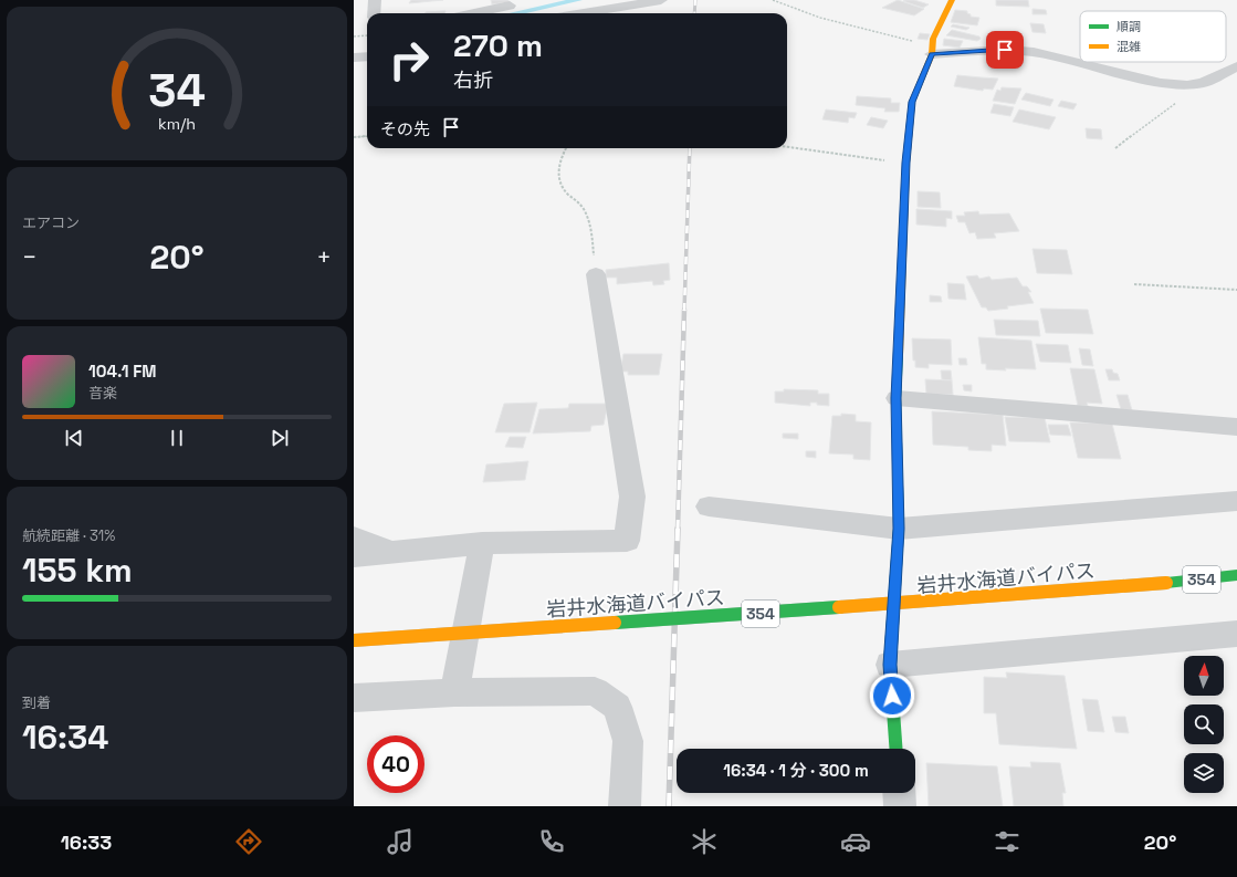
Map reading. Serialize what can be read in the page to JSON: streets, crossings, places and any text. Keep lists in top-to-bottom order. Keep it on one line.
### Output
{"streets":{"main road":["岩井水海道バイパス","354"]},"legend":["順調","混雑"],"north":"top","page":{"turn":["270 m","右折"],"then":"その先","tile":["エアコン",["航続距離 · 31%","155 km"],["到着","16:34"]],"heat":["−","20°","+"],"song":["104.1 FM","音楽"],"limit":"40","trip":"16:34 · 1 分 · 300 m","tabs":["16:33","20°"],"gauge":["34","km/h"]}}
